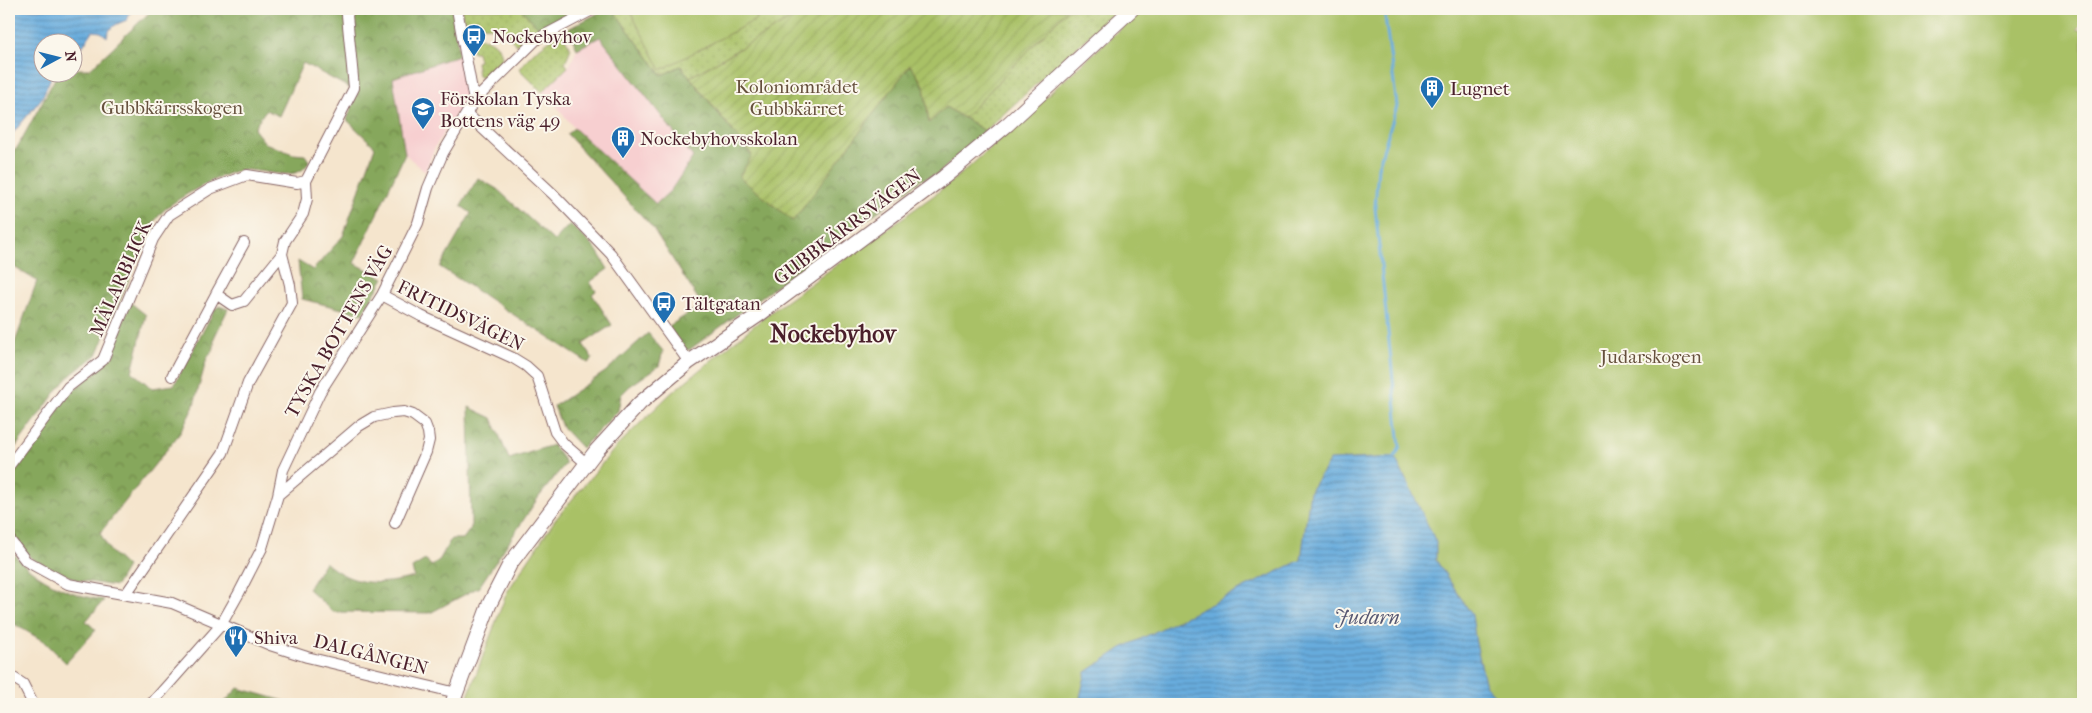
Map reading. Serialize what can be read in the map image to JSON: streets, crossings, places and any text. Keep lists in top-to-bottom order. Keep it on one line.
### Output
{"streets":{"street":["GUBBKÄRRSVÄGEN","MÄLARBLICK","FRITIDSVÄGEN","TYSKA BOTTENS VÄG","DALGÅNGEN"]},"crossings":[["GUBBKÄRRSVÄGEN","FRITIDSVÄGEN"],["GUBBKÄRRSVÄGEN","DALGÅNGEN"],["FRITIDSVÄGEN","TYSKA BOTTENS VÄG"],["TYSKA BOTTENS VÄG","DALGÅNGEN"]],"districts":["Nockebyhov"],"water":["Judarn"],"parks":["Koloniområdet Gubbkärret","Gubbkärrsskogen","Judarskogen"],"places":{"bus stop":["Nockebyhov","Tältgatan"],"building":["Lugnet","Nockebyhovsskolan"],"school or university":["Förskolan Tyska Bottens väg 49"],"restaurant":["Shiva"]},"north":"right"}
